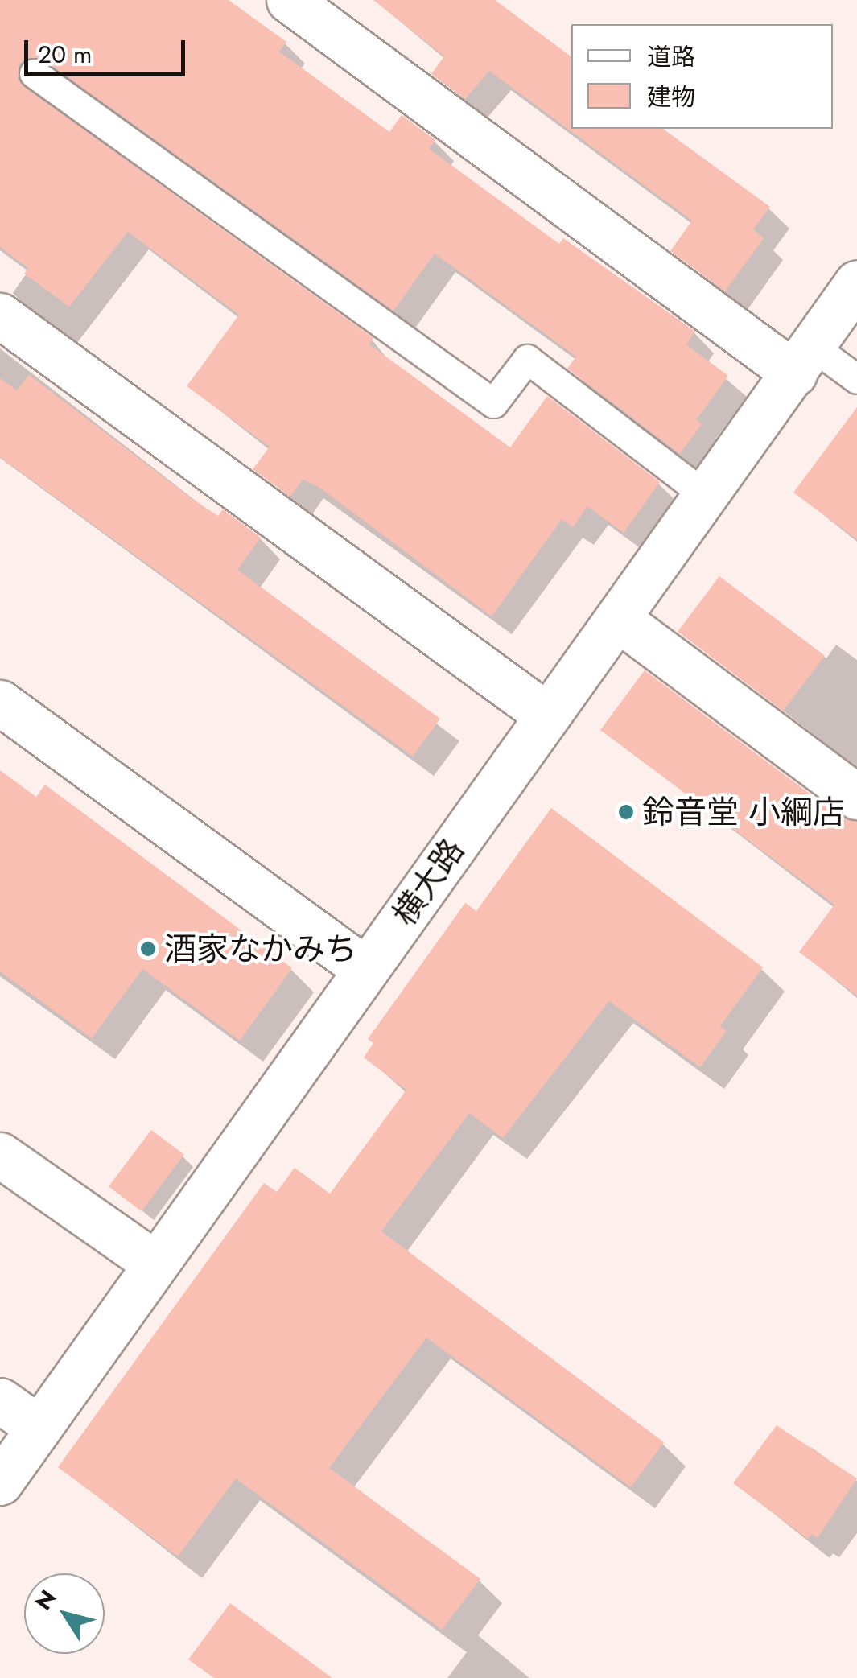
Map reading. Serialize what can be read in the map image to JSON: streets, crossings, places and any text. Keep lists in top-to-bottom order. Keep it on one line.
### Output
{"streets":{"street":["横大路"]},"places":["鈴音堂 小綱店","酒家なかみち"],"legend":["道路","建物"],"scale_bar":"20 m","north":"top left"}
